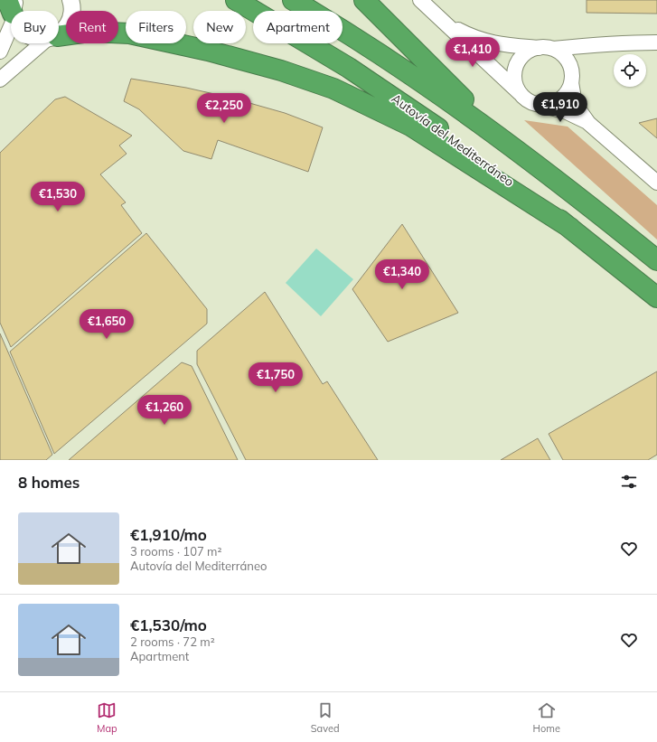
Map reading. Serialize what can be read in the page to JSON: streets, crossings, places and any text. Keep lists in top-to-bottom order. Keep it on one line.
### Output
{"streets":{"highway":["Autovía del Mediterráneo"]},"page":{"chip":["Buy","Rent","Filters","New","Apartment"],"price":["€1,410","€1,910","€2,250","€1,530","€1,340","€1,650","€1,750","€1,260"],"heading":"8 homes","list":[{"name":"€1,910/mo","note":"3 rooms · 107 m² · Autovía del Mediterráneo"},{"name":"€1,530/mo","note":"2 rooms · 72 m² · Apartment"}],"tabs":["Map","Saved","Home"]}}
